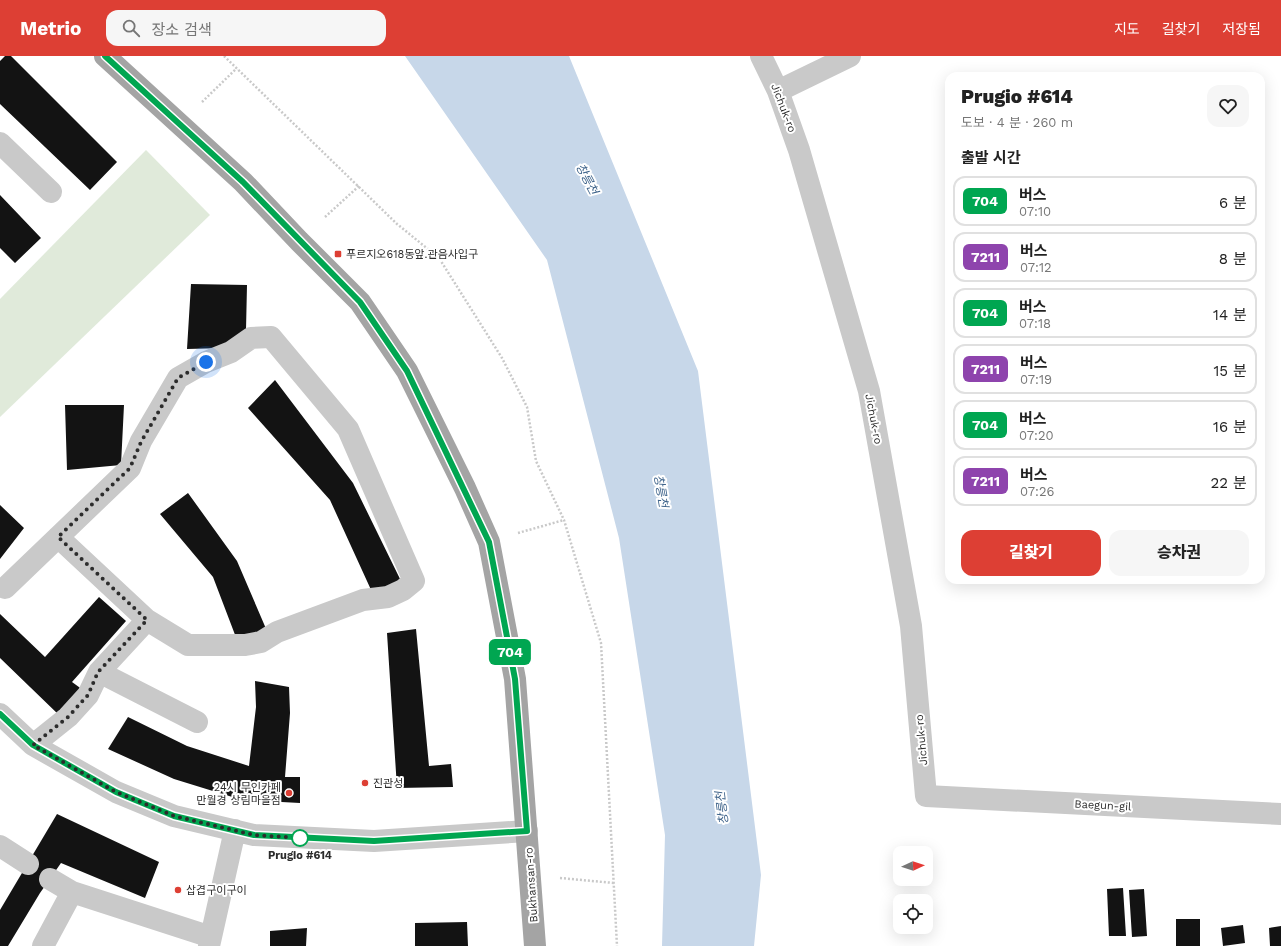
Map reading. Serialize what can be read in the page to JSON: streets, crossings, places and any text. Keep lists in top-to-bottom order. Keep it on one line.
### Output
{"streets":{"main road":["Bukhansan-ro"],"street":["Jichuk-ro","Baegun-gil"]},"crossings":[["Jichuk-ro","Baegun-gil"]],"water":["창릉천"],"places":{"transit":["푸르지오618동앞.관음사입구"],"other":["진관성","24시 무인카페 만월경 상림마을점","Prugio #614","삽겹구이구이"]},"lines":["bus line 704"],"north":"right","page":{"header":"Metrio","search":"장소 검색","nav":["지도","길찾기","저장됨"],"on_map":"704","heading":[["Prugio #614","도보 · 4 분 · 260 m"],"출발 시간"],"list":[{"mark":"704","name":"버스","note":"07:10","value":"6 분"},{"mark":"7211","name":"버스","note":"07:12","value":"8 분"},{"mark":"704","name":"버스","note":"07:18","value":"14 분"},{"mark":"7211","name":"버스","note":"07:19","value":"15 분"},{"mark":"704","name":"버스","note":"07:20","value":"16 분"},{"mark":"7211","name":"버스","note":"07:26","value":"22 분"}],"buttons":["길찾기","승차권"]}}
